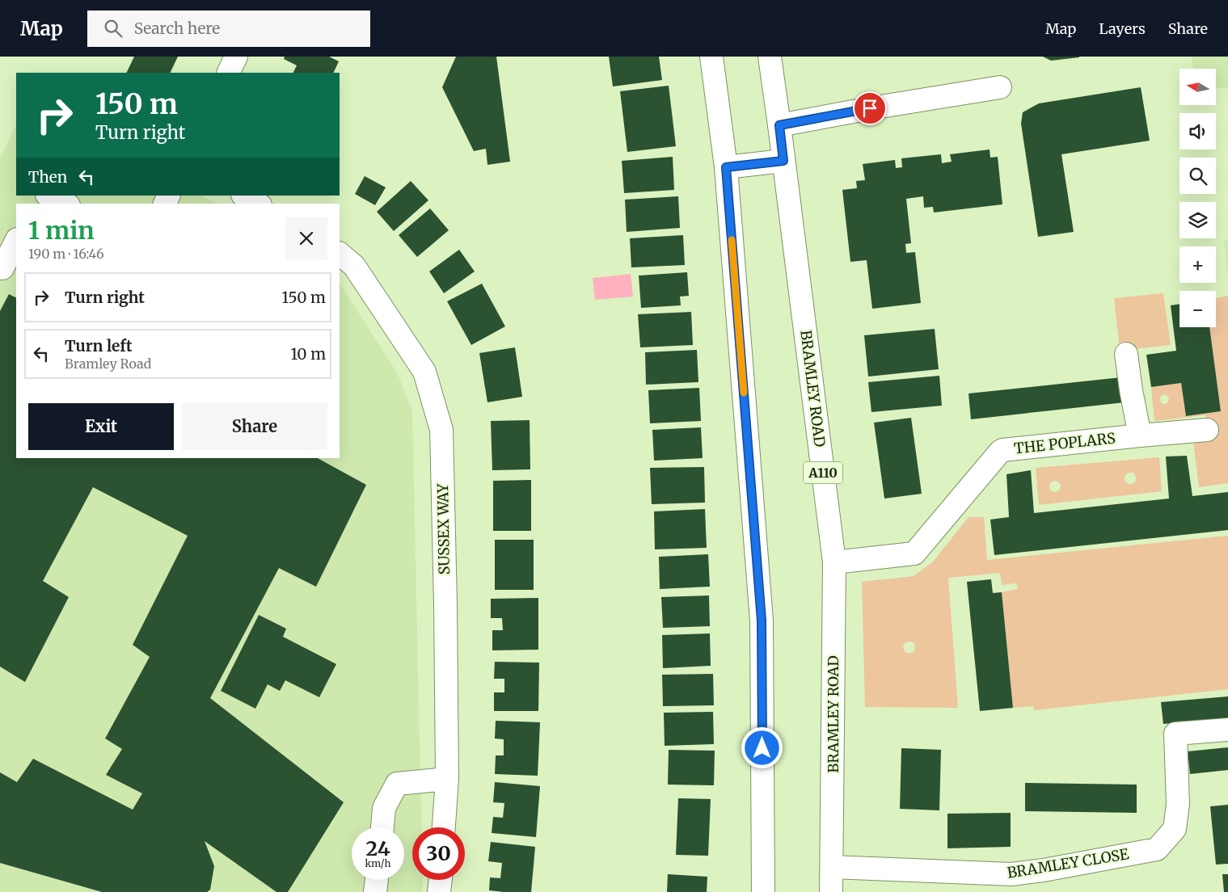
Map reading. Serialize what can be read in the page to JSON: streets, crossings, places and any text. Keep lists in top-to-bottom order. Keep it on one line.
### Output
{"streets":{"street":["BRAMLEY ROAD","THE POPLARS","A110","SUSSEX WAY","BRAMLEY CLOSE"]},"crossings":[["BRAMLEY ROAD","THE POPLARS"],["BRAMLEY ROAD","BRAMLEY CLOSE"]],"north":"left","page":{"header":"Map","search":"Search here","nav":["Map","Layers","Share"],"map_buttons":["+","−"],"turn":["150 m","Turn right"],"then":"Then","heading":["1 min","190 m · 16:46"],"list":[{"name":"Turn right","value":"150 m"},{"name":"Turn left","note":"Bramley Road","value":"10 m"}],"buttons":["Exit","Share"],"speed":"24 km/h","limit":"30"}}
